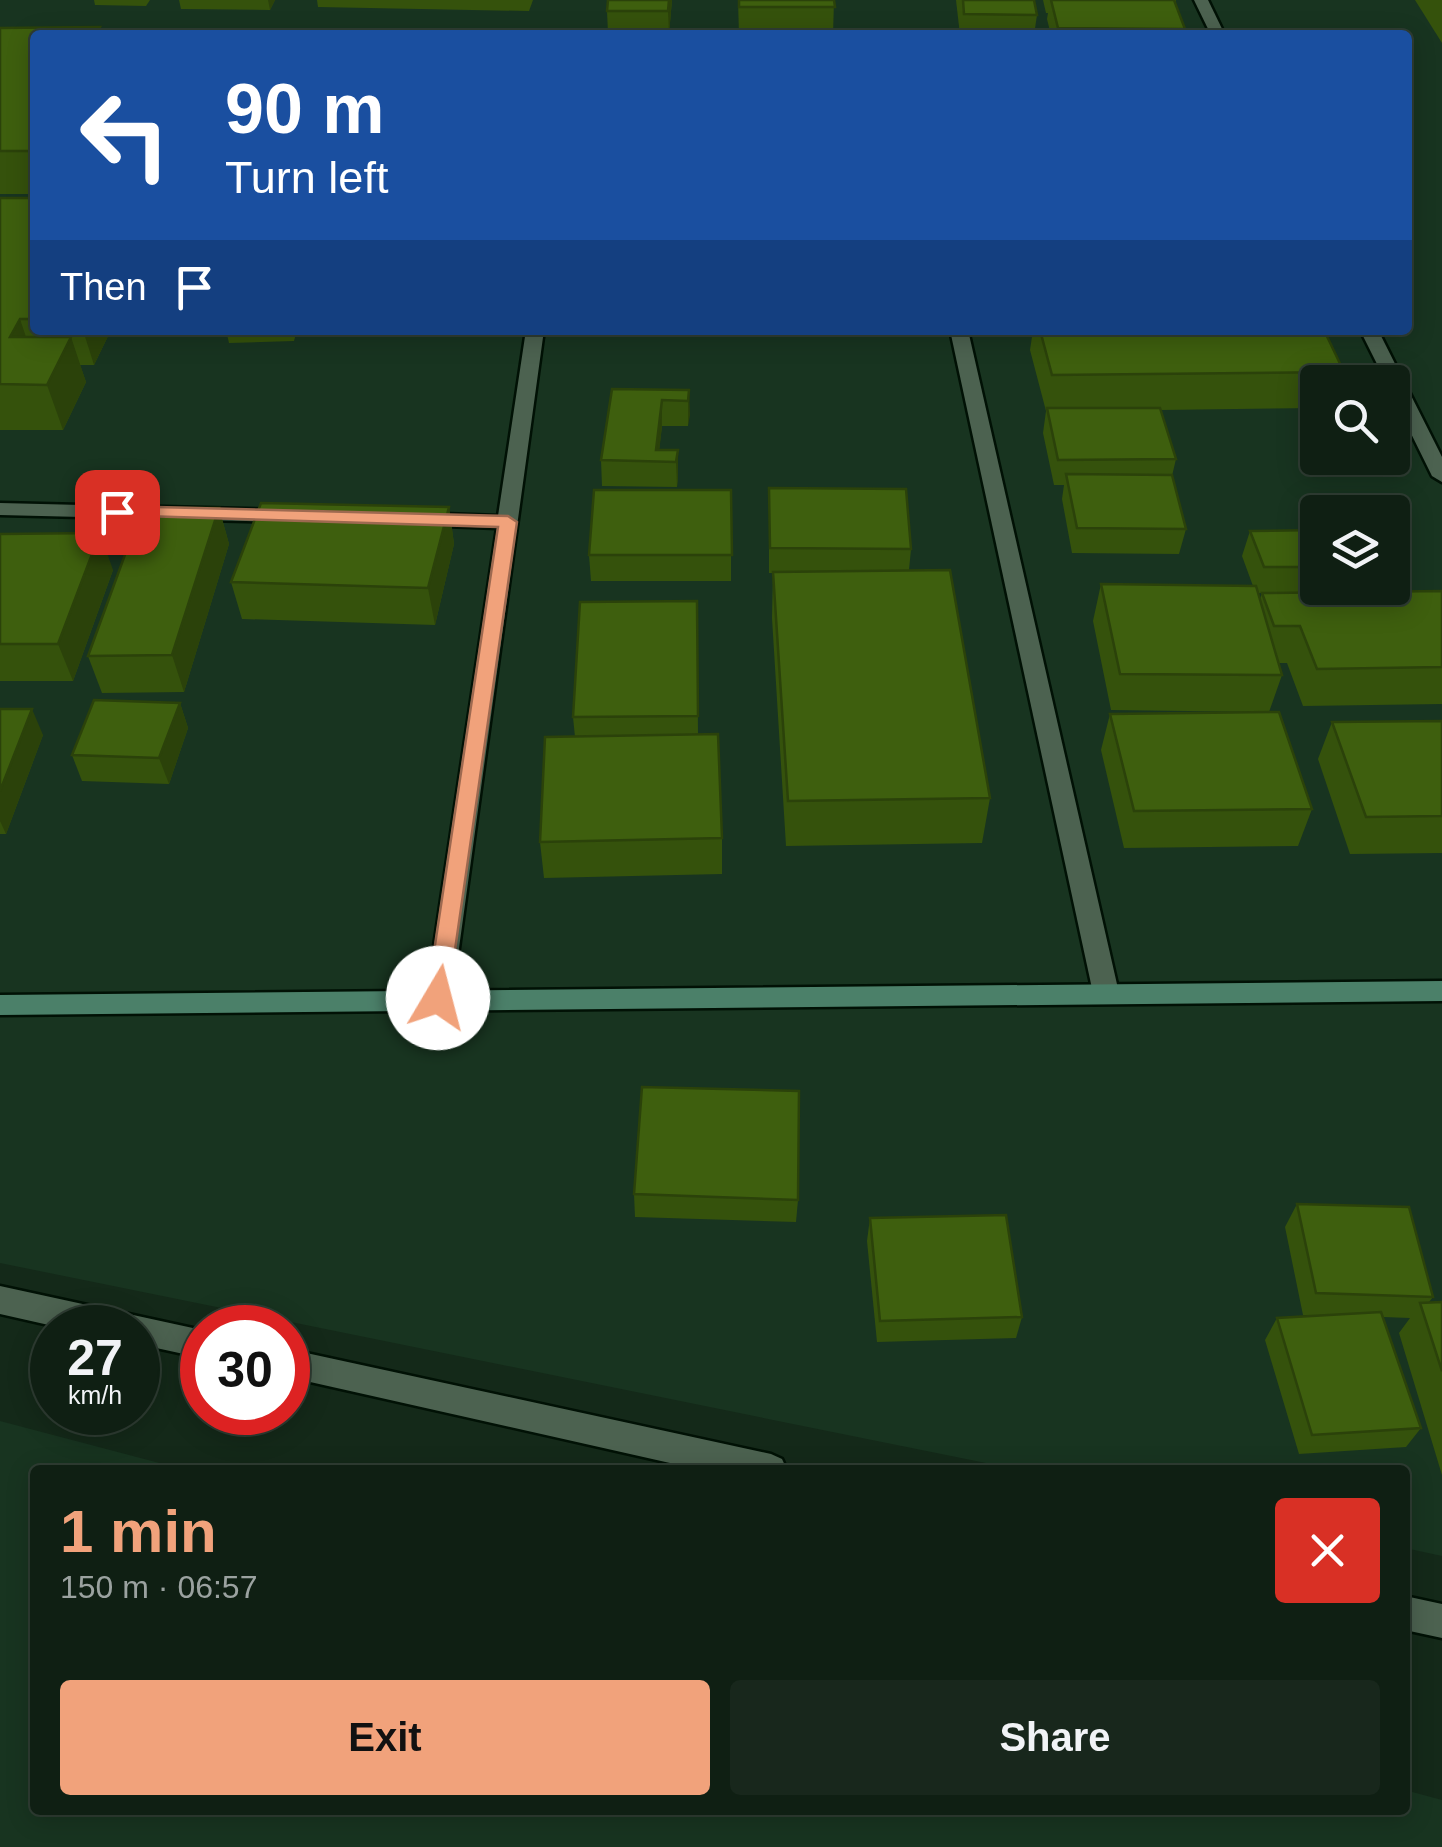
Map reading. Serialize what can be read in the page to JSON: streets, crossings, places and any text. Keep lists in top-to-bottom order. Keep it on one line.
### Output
{"page":{"turn":["90 m","Turn left"],"then":"Then","speed":"27 km/h","limit":"30","heading":["1 min","150 m · 06:57"],"buttons":["Exit","Share"]}}
